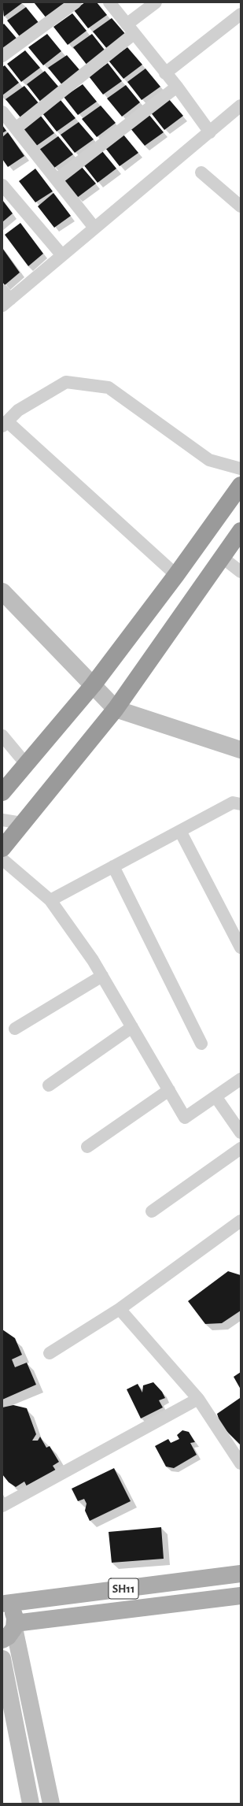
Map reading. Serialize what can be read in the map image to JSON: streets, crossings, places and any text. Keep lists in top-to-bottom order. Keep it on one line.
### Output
{"streets":{"main road":["SH11"]}}
